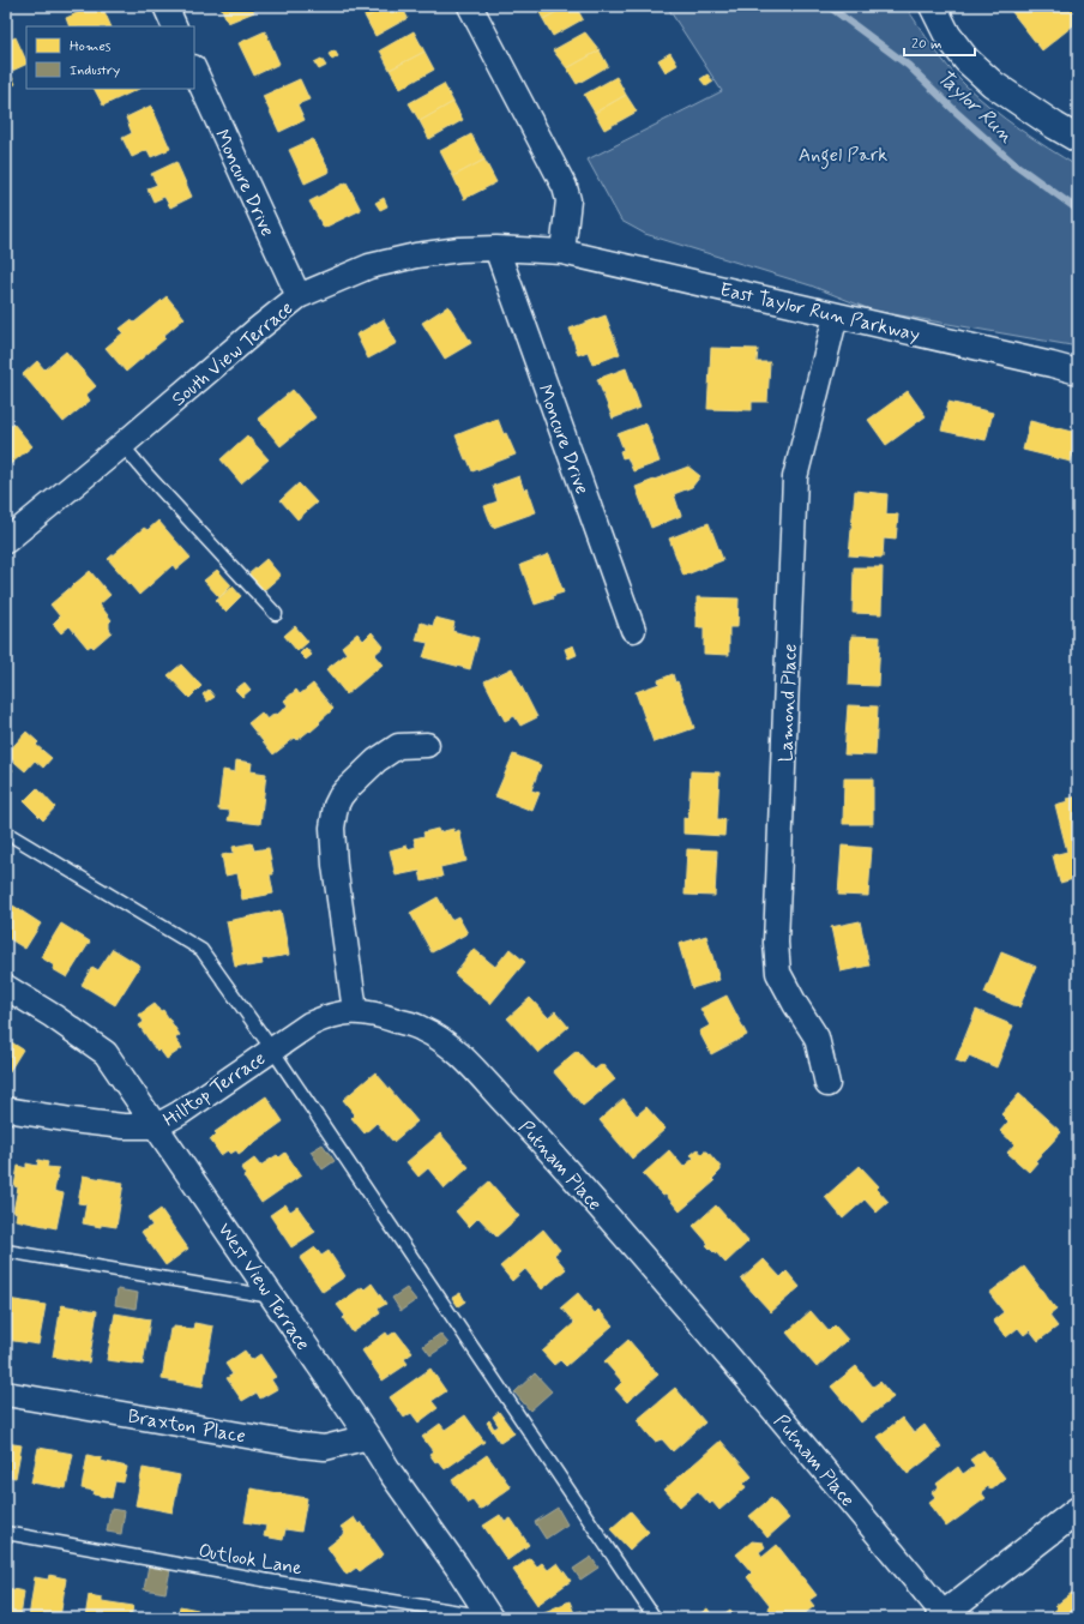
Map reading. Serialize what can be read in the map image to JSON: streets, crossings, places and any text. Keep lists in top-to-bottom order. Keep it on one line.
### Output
{"streets":{"street":["Moncure Drive","East Taylor Run Parkway","South View Terrace","Lamond Place","Hilltop Terrace","Putnam Place","West View Terrace","Braxton Place"],"lane":["Outlook Lane"]},"crossings":[["Moncure Drive","East Taylor Run Parkway"],["Moncure Drive","South View Terrace"],["East Taylor Run Parkway","South View Terrace"],["East Taylor Run Parkway","Lamond Place"],["Hilltop Terrace","Putnam Place"],["Hilltop Terrace","West View Terrace"],["West View Terrace","Braxton Place"],["West View Terrace","Outlook Lane"]],"water":["Taylor Run"],"parks":["Angel Park"],"legend":["Homes","Industry"],"scale_bar":"20 m"}
